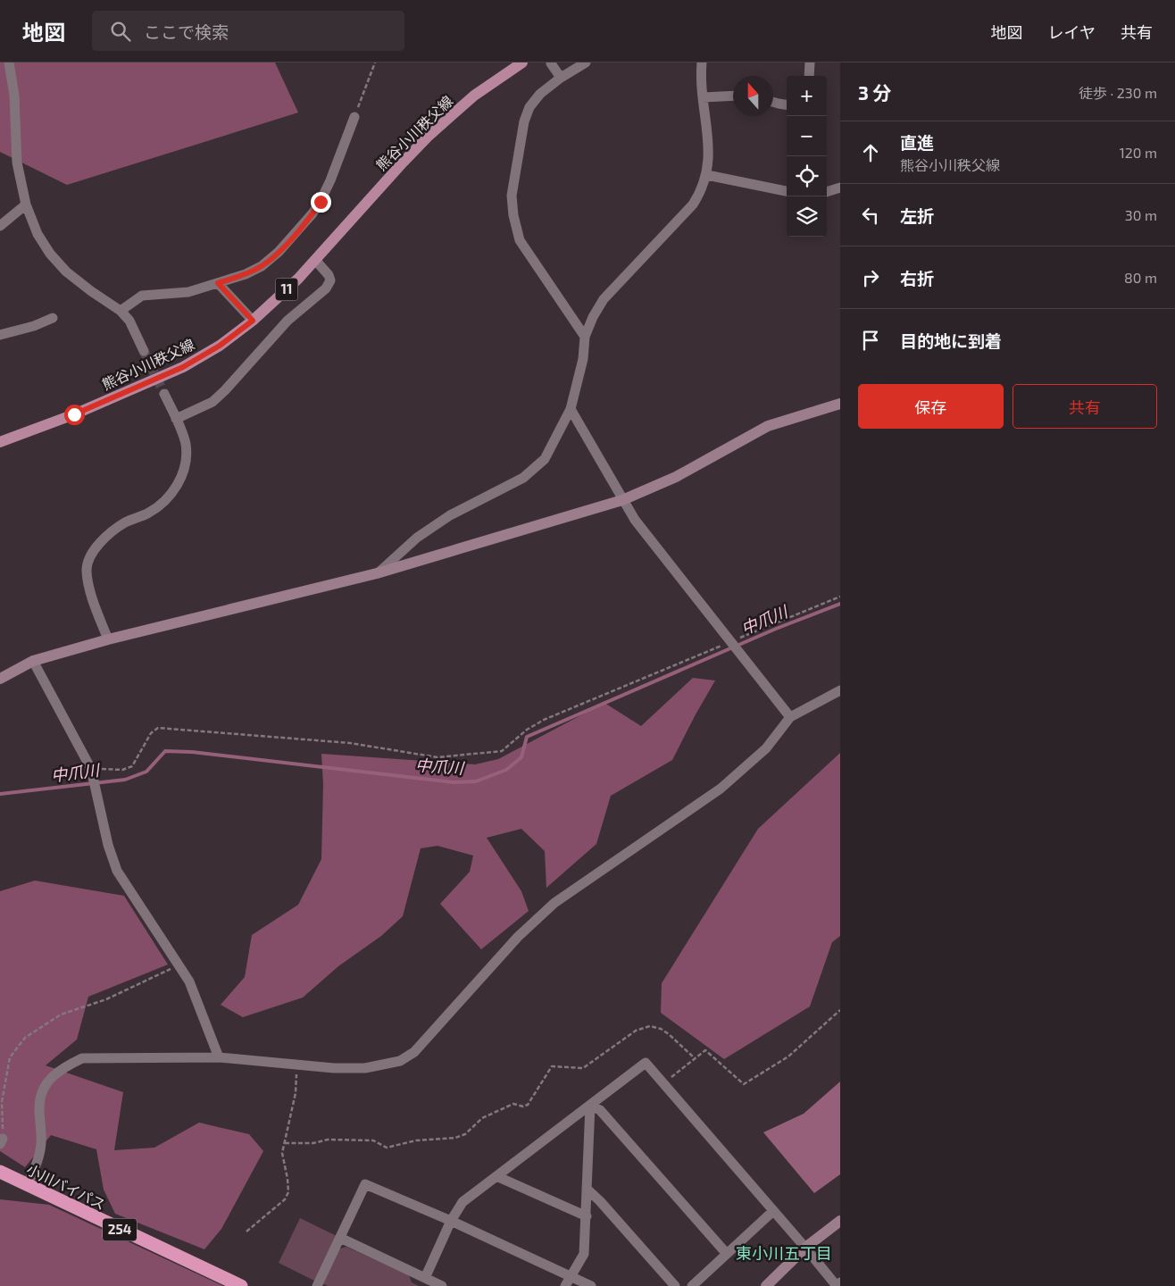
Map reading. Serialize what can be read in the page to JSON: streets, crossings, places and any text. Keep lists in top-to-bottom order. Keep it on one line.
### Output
{"streets":{"highway":["小川バイパス","254"],"main road":["熊谷小川秩父線","11"]},"districts":["東小川五丁目"],"water":["中爪川"],"north":"top","page":{"header":"地図","search":"ここで検索","nav":["地図","レイヤ","共有"],"heading":["3 分","徒歩 · 230 m"],"map_buttons":["+","−"],"list":[["直進","熊谷小川秩父線","120 m"],["左折","30 m"],["右折","80 m"],"目的地に到着"],"buttons":["保存","共有"]}}
